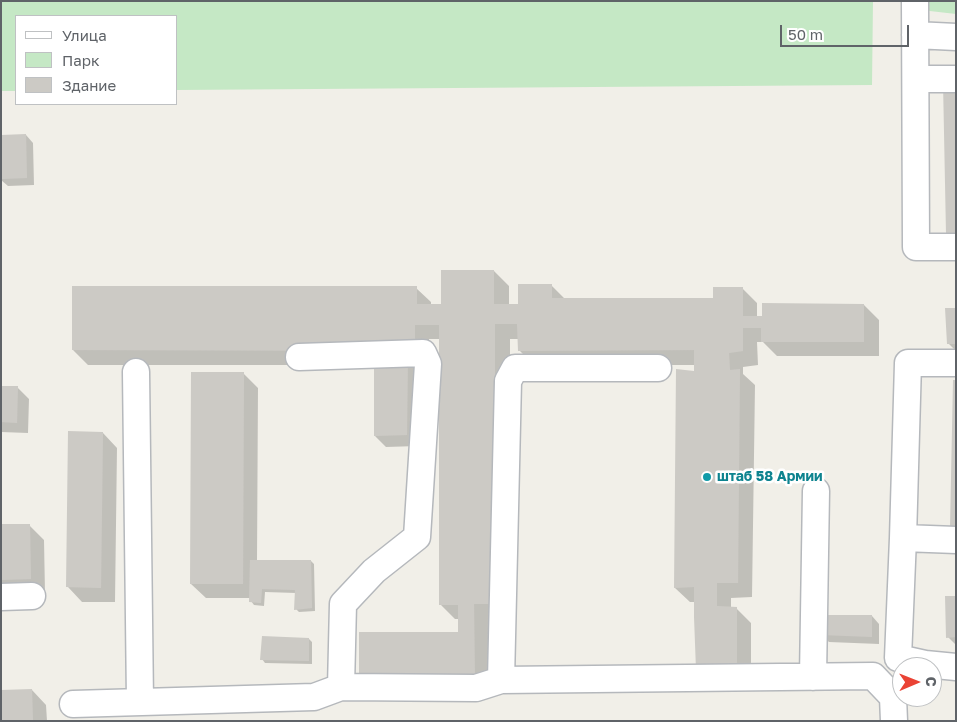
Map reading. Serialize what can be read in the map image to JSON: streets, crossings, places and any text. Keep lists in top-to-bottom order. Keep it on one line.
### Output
{"places":["штаб 58 Армии"],"legend":["Улица","Парк","Здание"],"scale_bar":"50 m","north":"right"}
